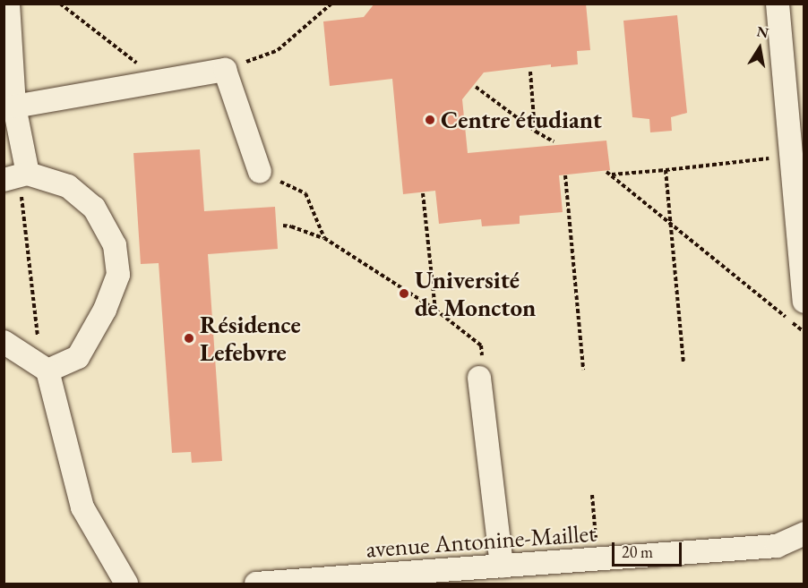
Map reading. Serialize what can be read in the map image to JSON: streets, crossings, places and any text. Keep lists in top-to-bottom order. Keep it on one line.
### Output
{"streets":{"lane":["avenue Antonine-Maillet"]},"places":["Centre étudiant","Université de Moncton","Résidence Lefebvre"],"scale_bar":"20 m","north":"top"}
